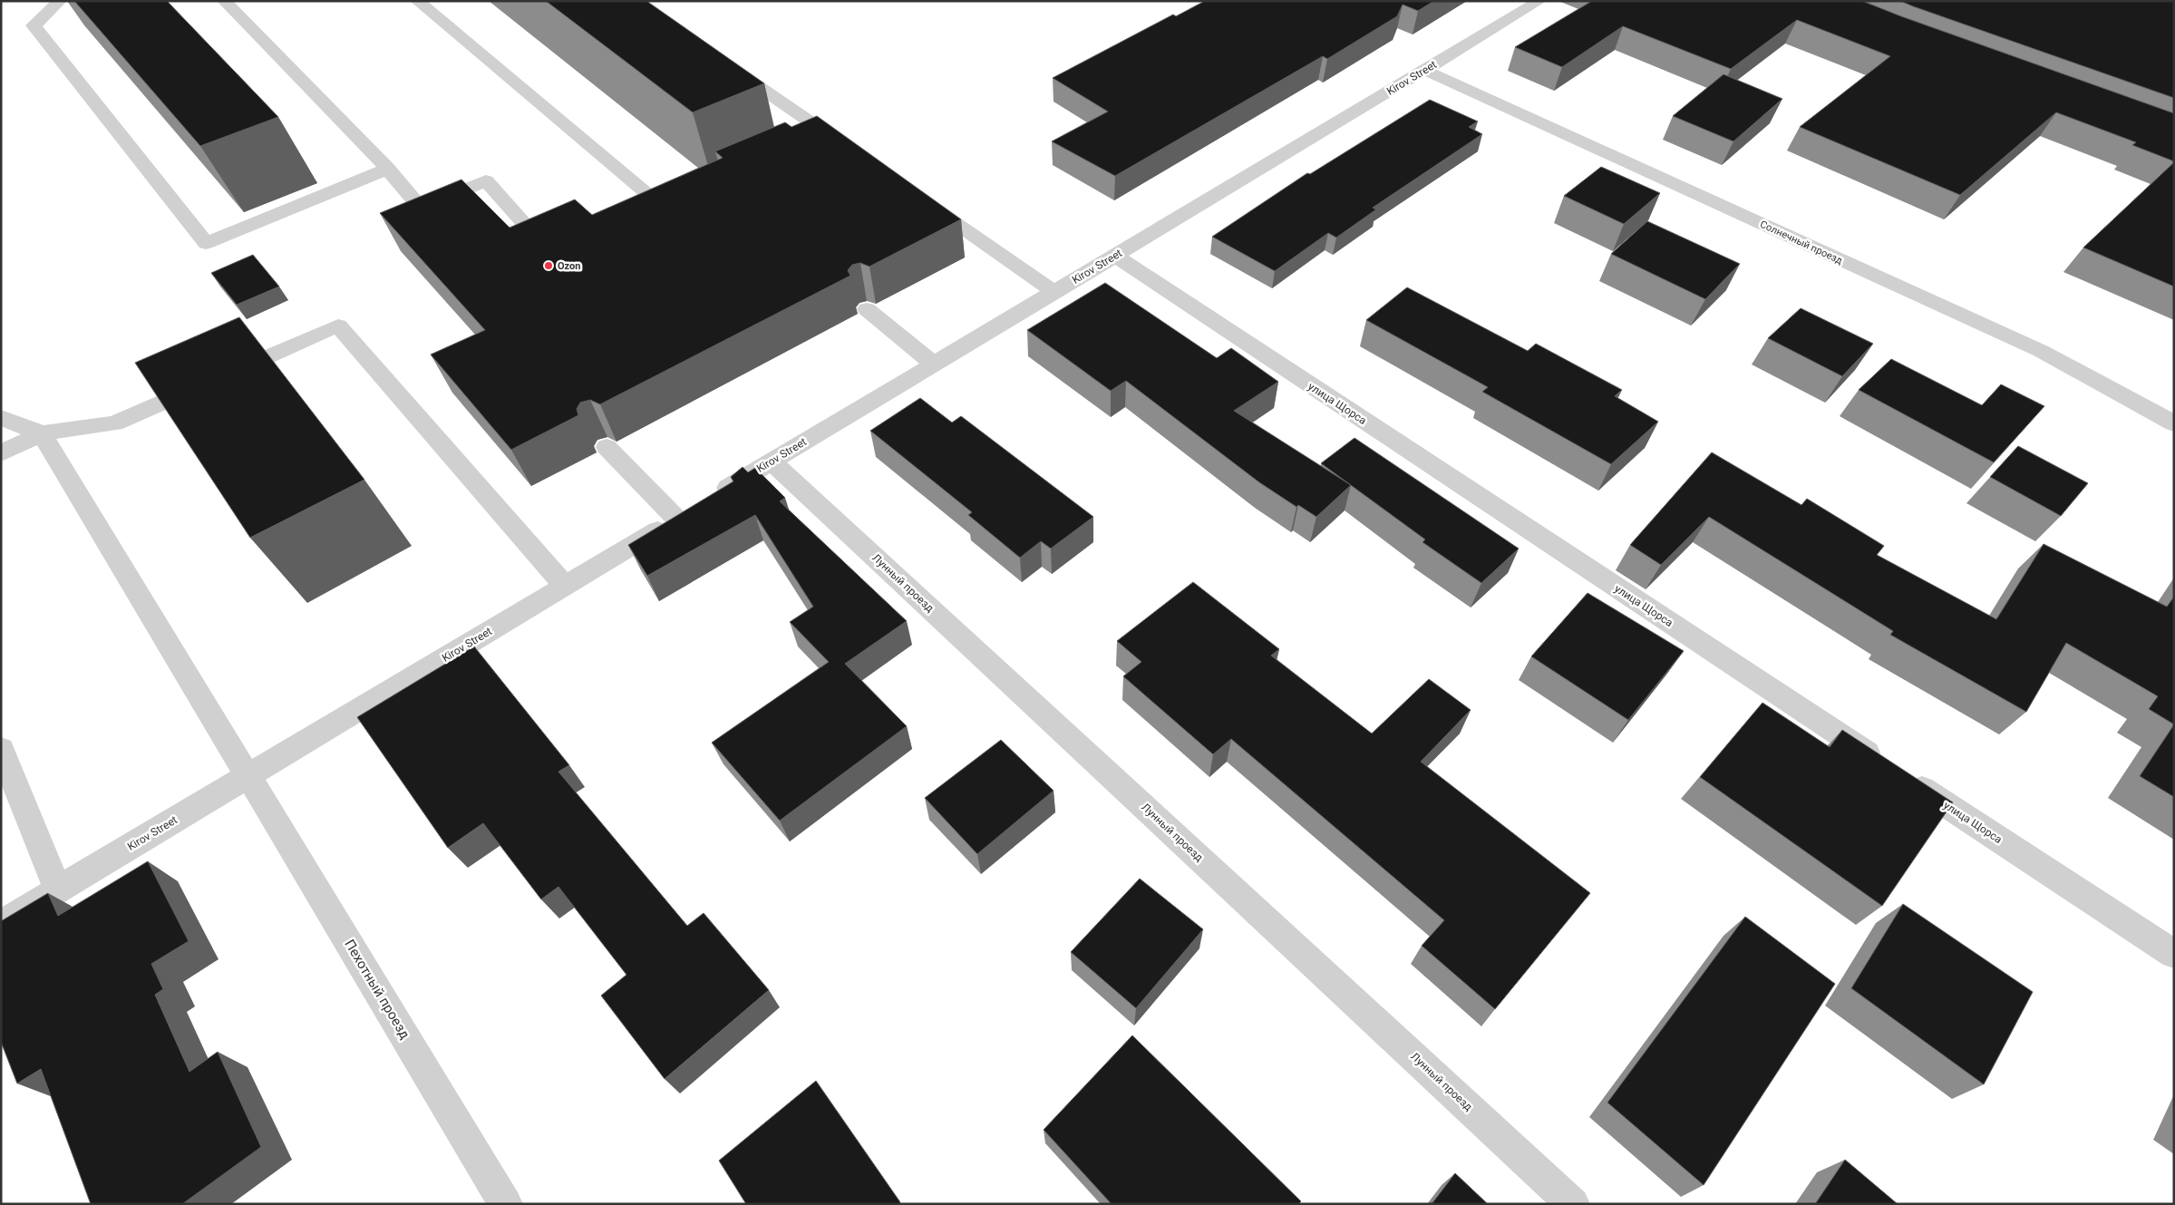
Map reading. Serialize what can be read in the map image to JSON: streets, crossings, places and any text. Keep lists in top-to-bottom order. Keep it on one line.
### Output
{"streets":{"street":["Kirov Street","Солнечный проезд","улица Щорса","Лунный проезд","Пехотный проезд"]},"crossings":[["Kirov Street","Солнечный проезд"],["Kirov Street","улица Щорса"],["Kirov Street","Лунный проезд"],["Kirov Street","Пехотный проезд"]],"places":["Ozon"]}
